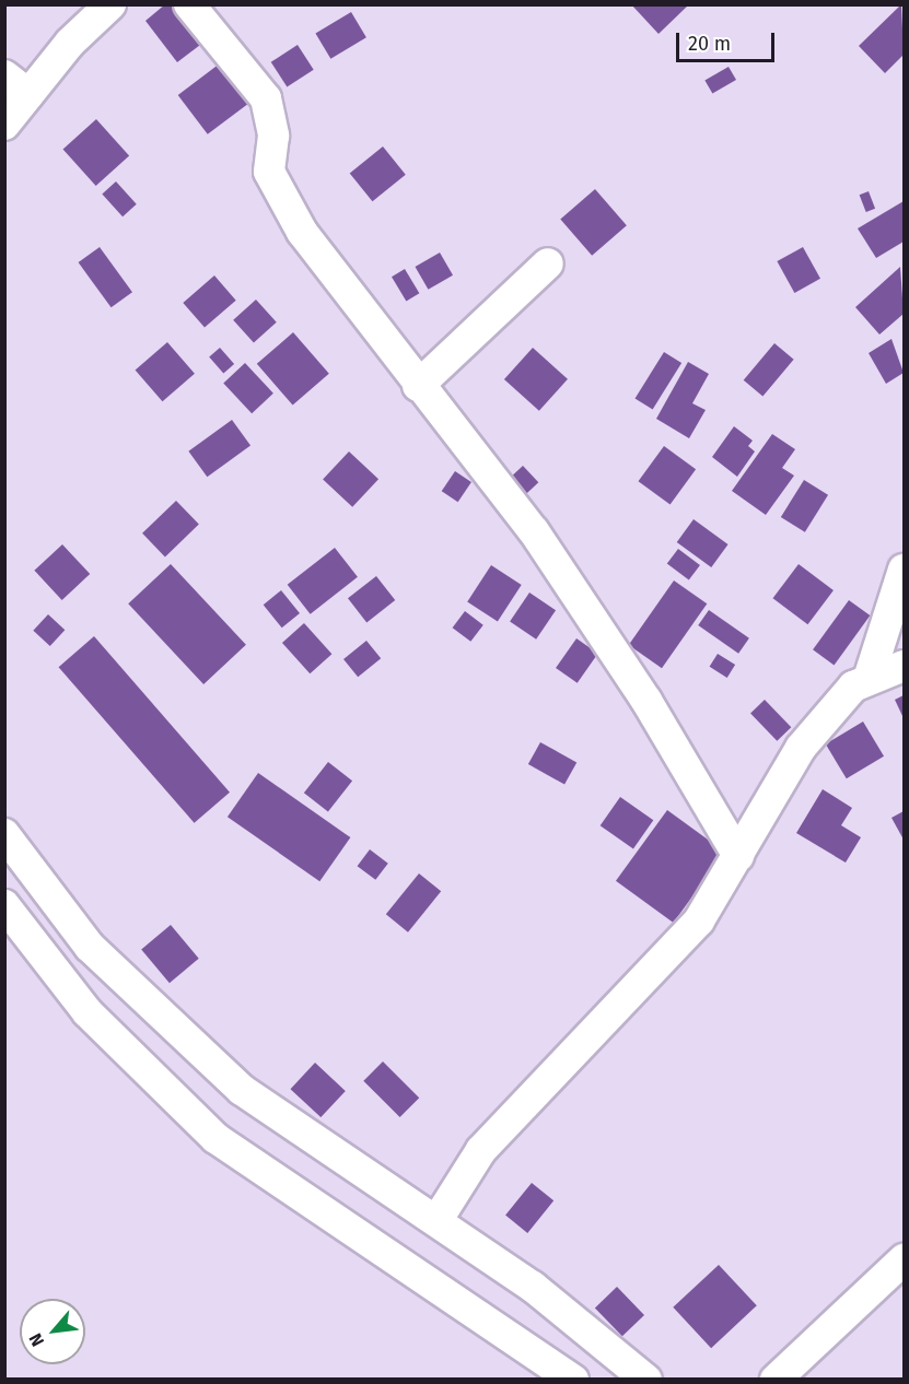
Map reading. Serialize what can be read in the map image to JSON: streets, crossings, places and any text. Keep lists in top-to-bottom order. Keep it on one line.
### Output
{"scale_bar":"20 m","north":"bottom left"}
